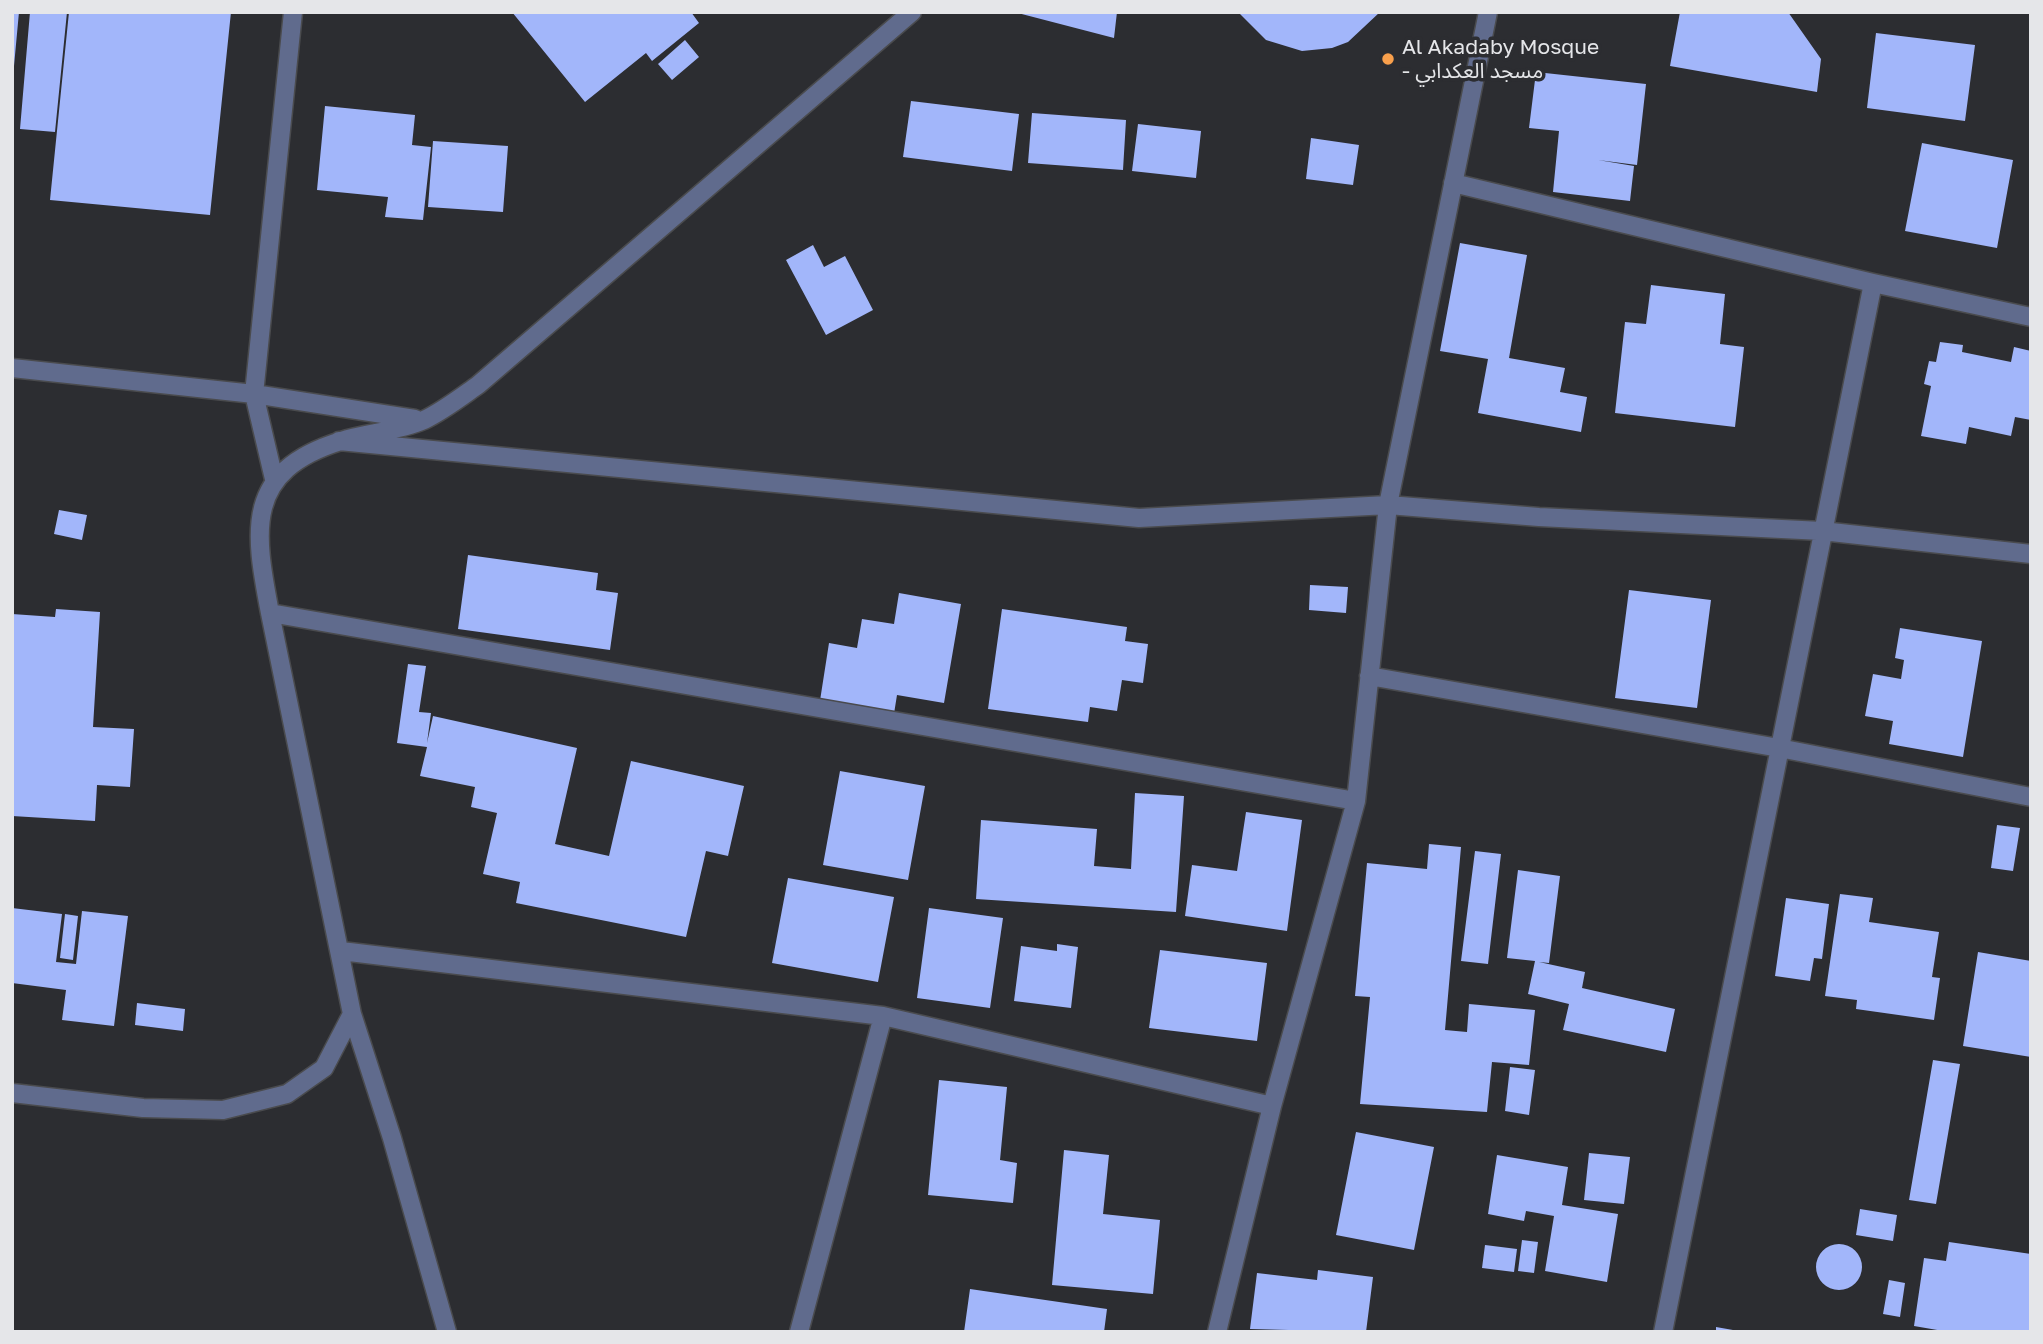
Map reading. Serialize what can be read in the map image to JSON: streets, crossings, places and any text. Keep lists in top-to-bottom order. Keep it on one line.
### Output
{"places":["Al Akadaby Mosque - مسجد العكدابي"]}
